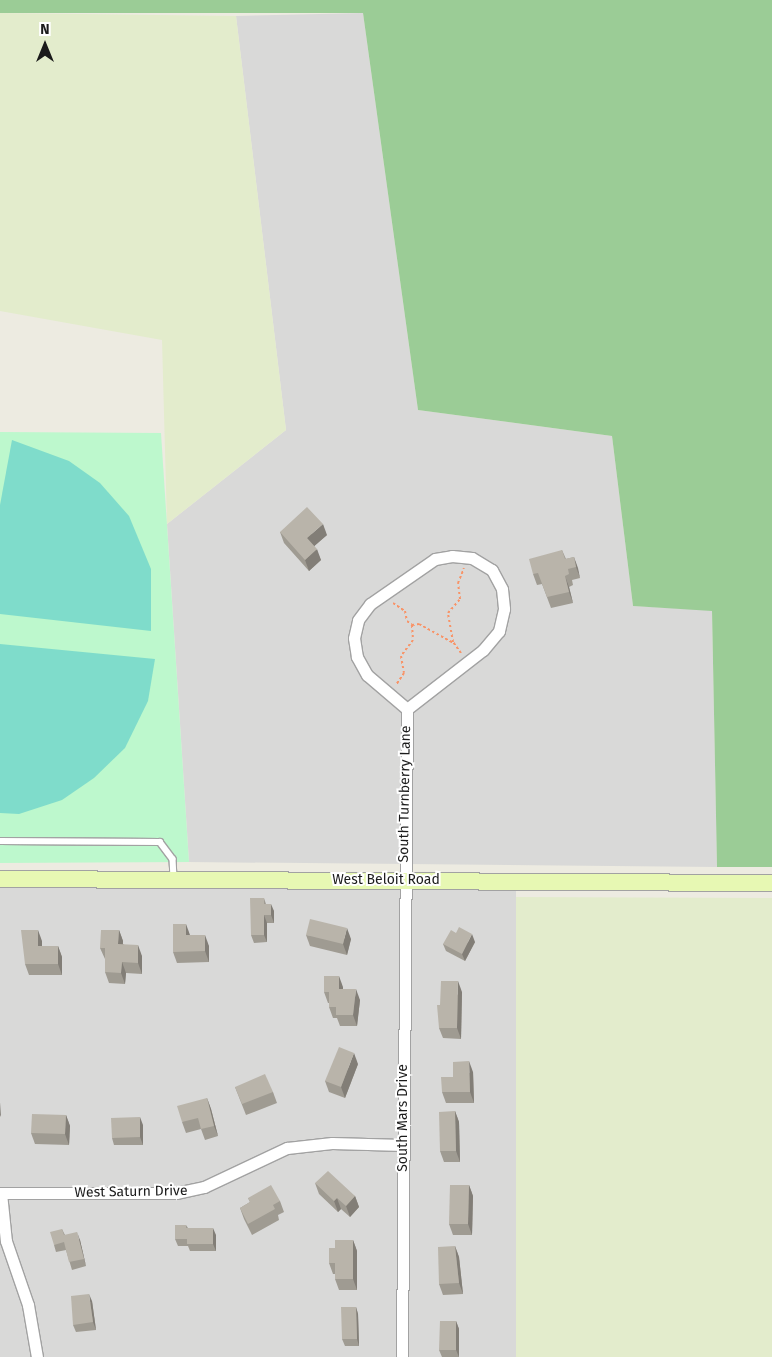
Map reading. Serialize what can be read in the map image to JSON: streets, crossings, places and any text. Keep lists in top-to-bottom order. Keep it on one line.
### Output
{"streets":{"main road":["West Beloit Road"],"street":["South Turnberry Lane","South Mars Drive","West Saturn Drive"]},"crossings":[["South Turnberry Lane","West Beloit Road"],["South Turnberry Lane","South Mars Drive"],["West Beloit Road","South Mars Drive"],["South Mars Drive","West Saturn Drive"]],"north":"top"}
